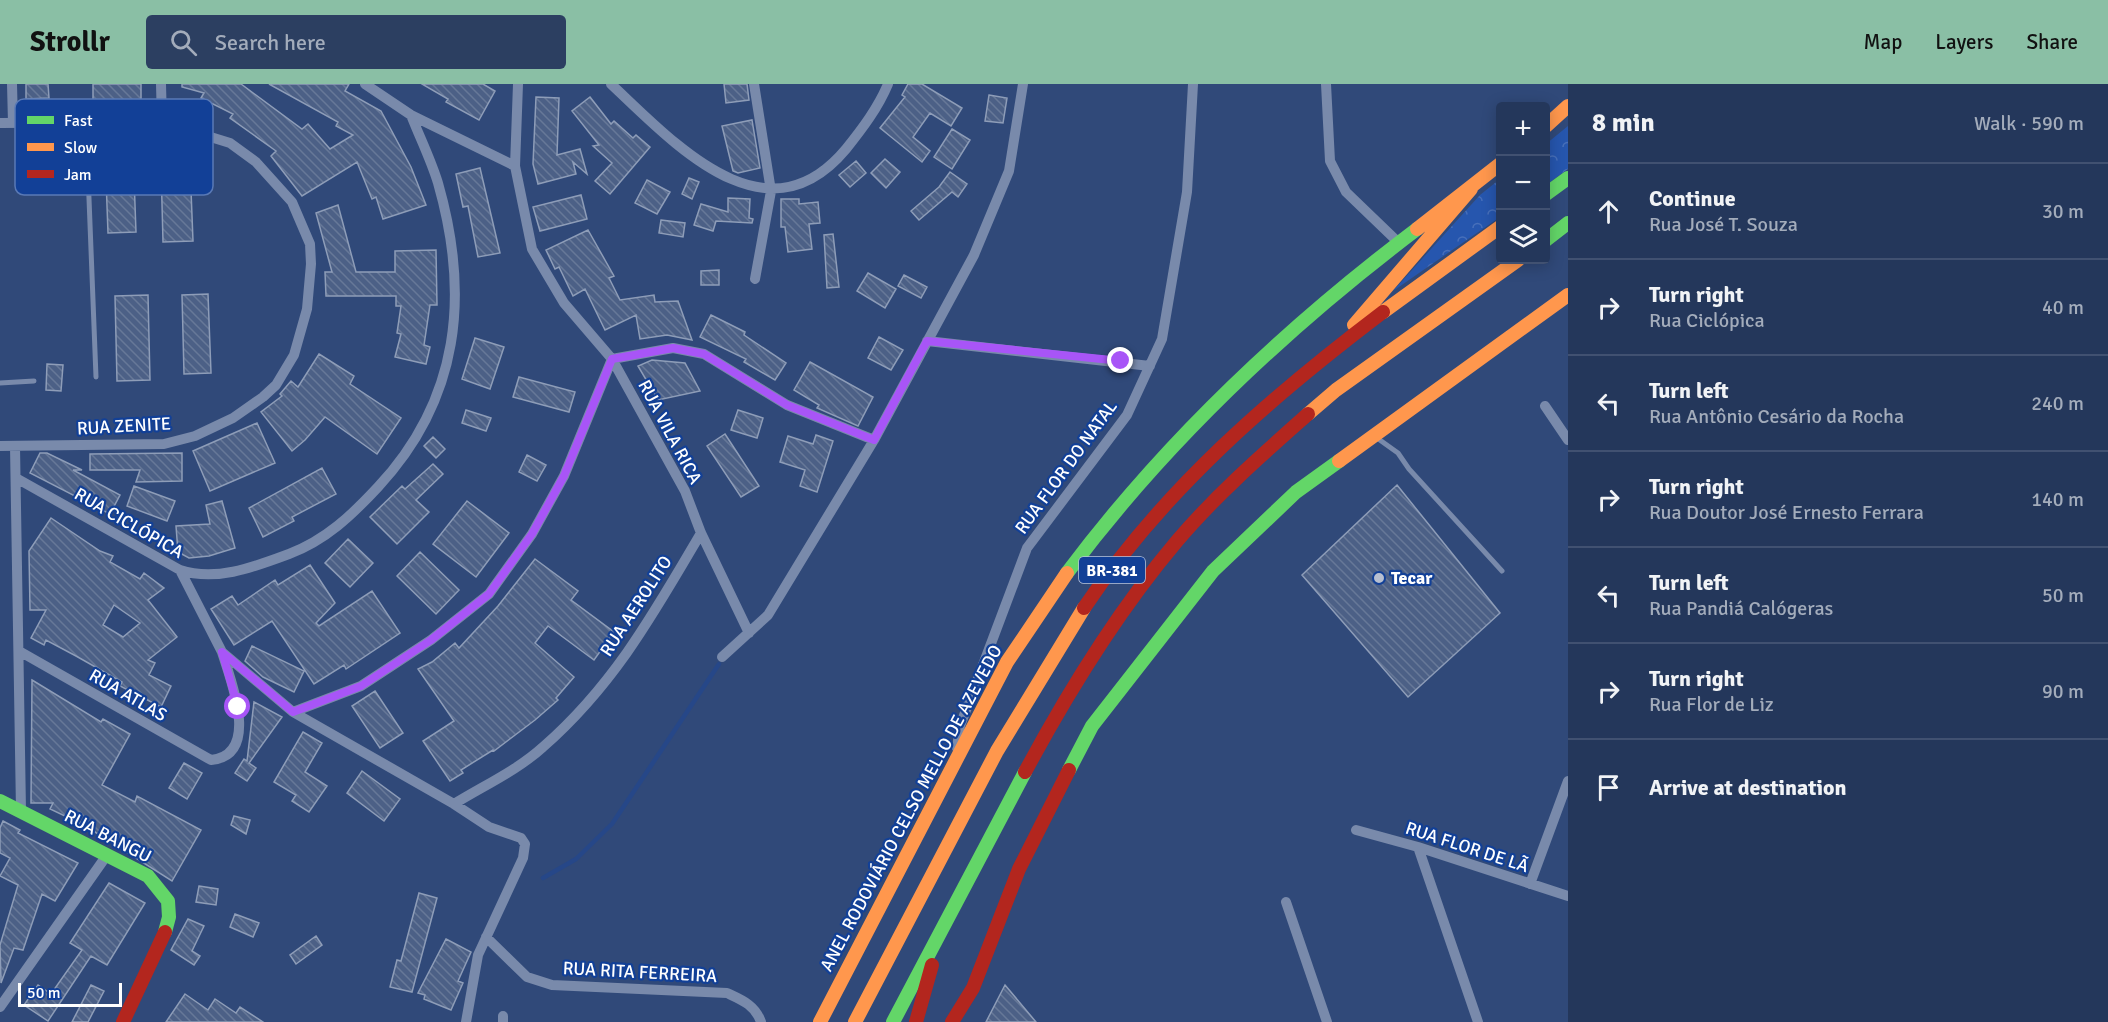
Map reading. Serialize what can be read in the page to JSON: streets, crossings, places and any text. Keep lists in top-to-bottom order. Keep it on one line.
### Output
{"streets":{"main road":["BR-381","ANEL RODOVIÁRIO CELSO MELLO DE AZEVEDO","RUA BANGU"],"street":["RUA ZENITE","RUA VILA RICA","RUA FLOR DO NATAL","RUA CICLÓPICA","RUA AEROLITO","RUA ATLAS","RUA FLOR DE LÃ","RUA RITA FERREIRA"]},"crossings":[["RUA VILA RICA","RUA AEROLITO"],["RUA FLOR DO NATAL","ANEL RODOVIÁRIO CELSO MELLO DE AZEVEDO"],["RUA CICLÓPICA","RUA AEROLITO"],["RUA CICLÓPICA","RUA ATLAS"],["RUA CICLÓPICA","RUA RITA FERREIRA"]],"places":["Tecar"],"legend":["Fast","Slow","Jam"],"scale_bar":"50 m","page":{"header":"Strollr","search":"Search here","nav":["Map","Layers","Share"],"heading":["8 min","Walk · 590 m"],"map_buttons":["+","−"],"list":[["Continue","Rua José T. Souza","30 m"],["Turn right","Rua Ciclópica","40 m"],["Turn left","Rua Antônio Cesário da Rocha","240 m"],["Turn right","Rua Doutor José Ernesto Ferrara","140 m"],["Turn left","Rua Pandiá Calógeras","50 m"],["Turn right","Rua Flor de Liz","90 m"],"Arrive at destination"],"scale":"50 m"}}
